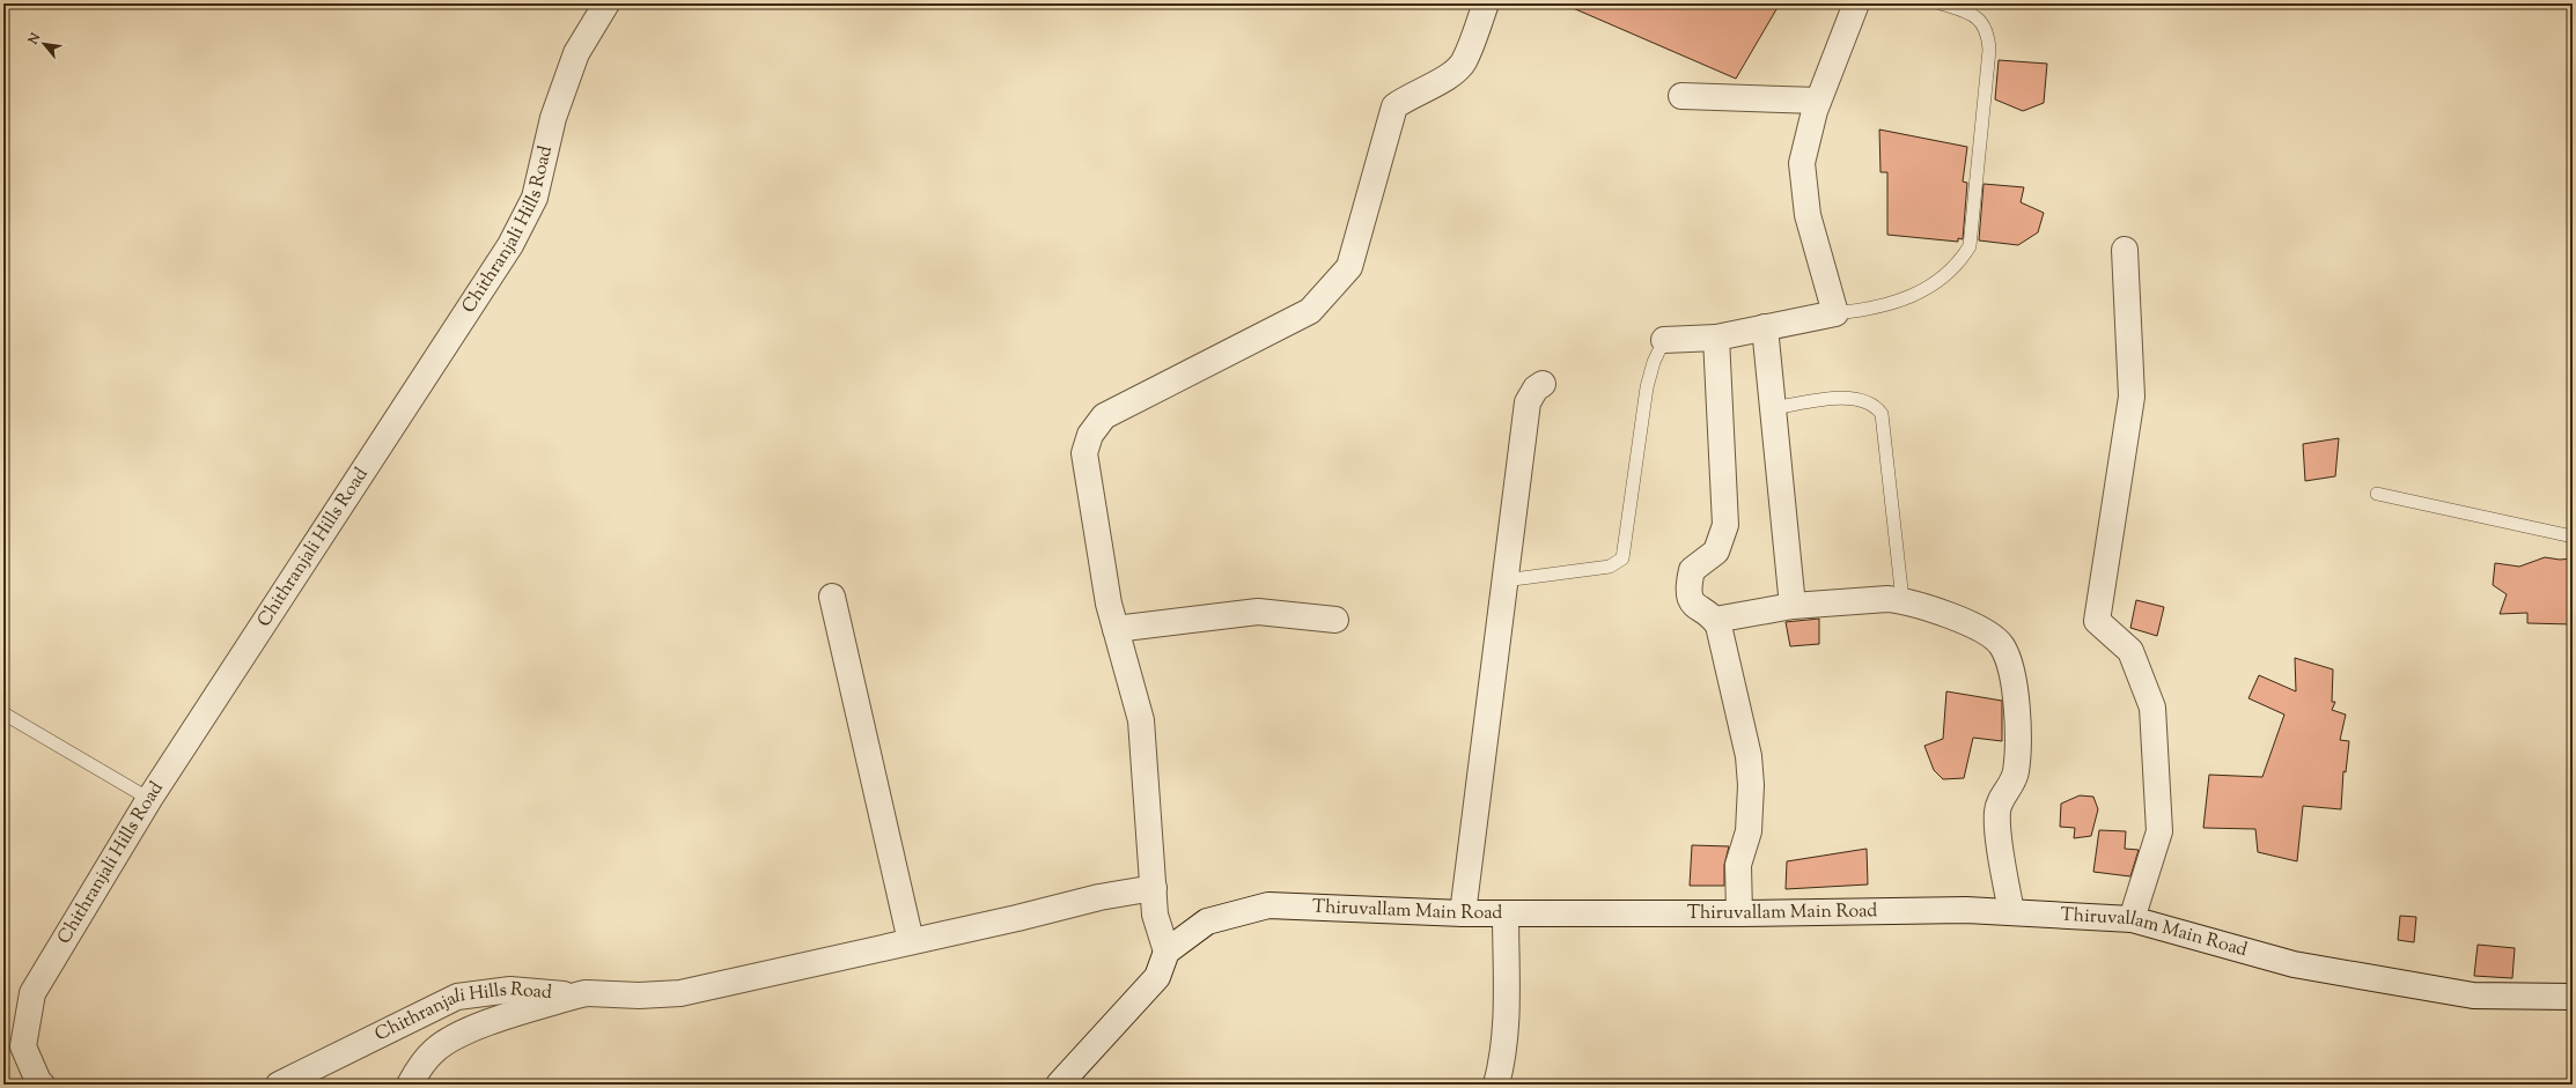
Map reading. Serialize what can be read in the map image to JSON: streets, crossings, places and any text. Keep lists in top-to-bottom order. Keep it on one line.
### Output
{"streets":{"street":["Chithranjali Hills Road","Thiruvallam Main Road"]},"north":"top left"}
